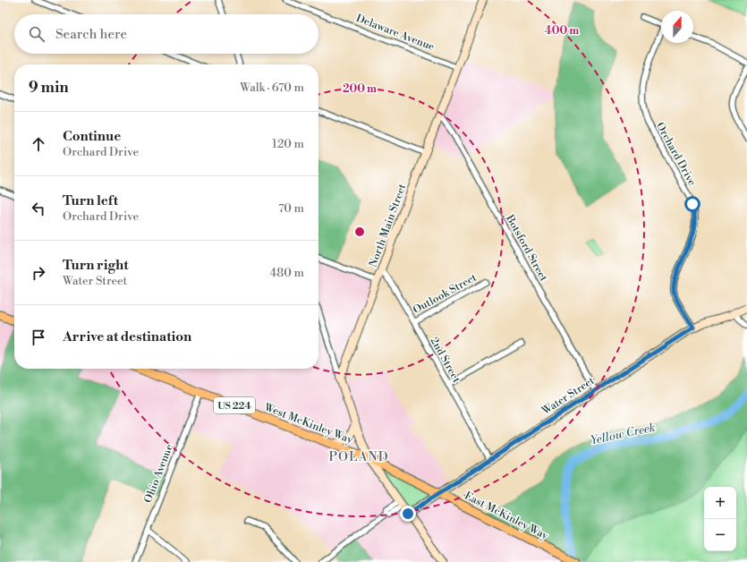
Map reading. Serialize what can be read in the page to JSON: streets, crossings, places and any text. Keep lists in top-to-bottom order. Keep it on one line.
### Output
{"streets":{"main road":["North Main Street","Water Street","US 224","West McKinley Way","East McKinley Way"],"street":["Delaware Avenue","Orchard Drive","Botsford Street","Outlook Street","2nd Street","Ohio Avenue"]},"crossings":[["Delaware Avenue","North Main Street"],["Orchard Drive","Water Street"],["North Main Street","Botsford Street"],["North Main Street","2nd Street"],["Botsford Street","Water Street"],["Outlook Street","2nd Street"],["2nd Street","Water Street"],["Water Street","East McKinley Way"],["West McKinley Way","Ohio Avenue"],["West McKinley Way","East McKinley Way"]],"districts":["POLAND"],"water":["Yellow Creek"],"north":"top","page":{"search":"Search here","heading":["9 min","Walk · 670 m"],"list":[["Continue","Orchard Drive","120 m"],["Turn left","Orchard Drive","70 m"],["Turn right","Water Street","480 m"],"Arrive at destination"],"map_buttons":["+","−"]},"rings":["400 m","200 m"]}
